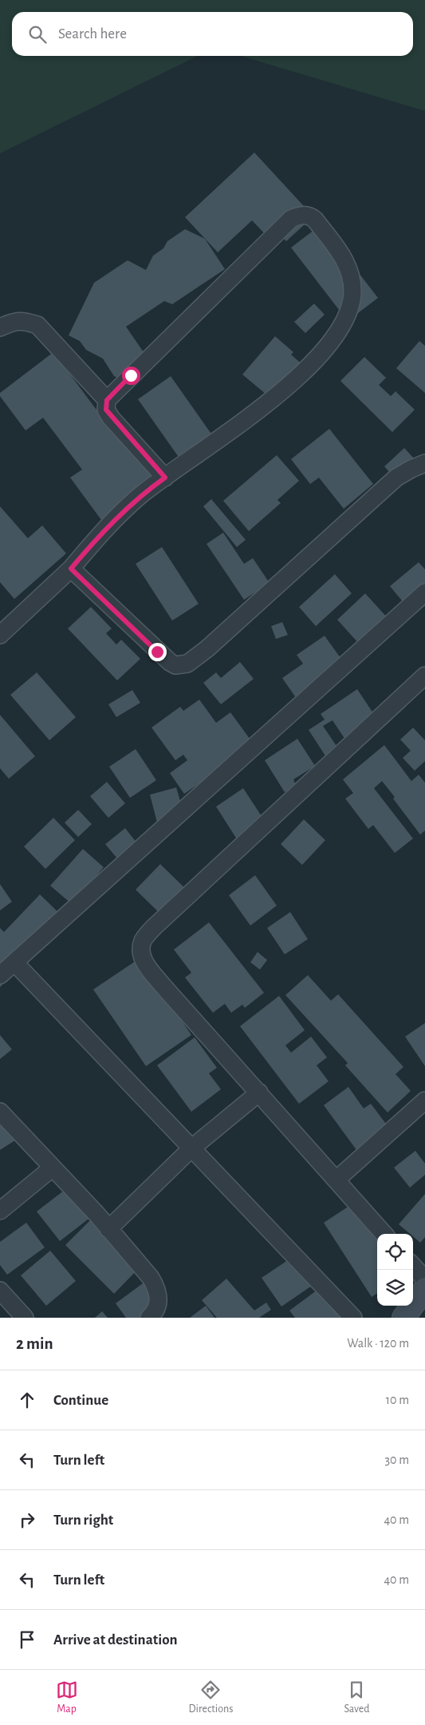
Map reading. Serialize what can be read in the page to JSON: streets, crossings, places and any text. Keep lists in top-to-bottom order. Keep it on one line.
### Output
{"page":{"search":"Search here","heading":["2 min","Walk · 120 m"],"list":[["Continue","10 m"],["Turn left","30 m"],["Turn right","40 m"],["Turn left","40 m"],"Arrive at destination"],"nav":["Map","Directions","Saved"]}}
